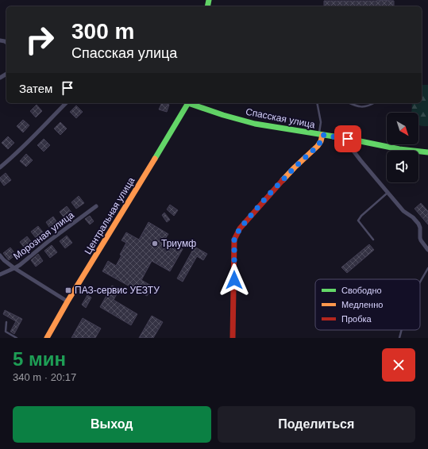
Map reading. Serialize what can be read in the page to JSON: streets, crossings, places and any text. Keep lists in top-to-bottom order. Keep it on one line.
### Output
{"streets":{"street":["Спасская улица","Центральная улица","Морозная улица"]},"places":{"other":["Триумф"],"transit":["ПАЗ-сервис УЕЗТУ"]},"legend":["Свободно","Медленно","Пробка"],"north":"bottom right","page":{"turn":["300 m","Спасская улица"],"then":"Затем","heading":["5 мин","340 m · 20:17"],"buttons":["Выход","Поделиться"]}}
